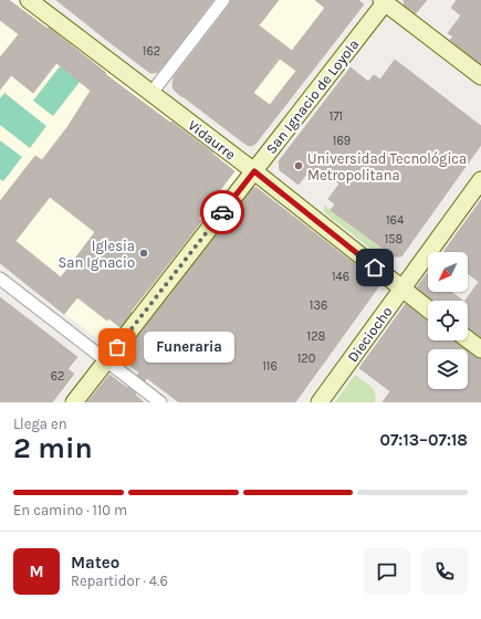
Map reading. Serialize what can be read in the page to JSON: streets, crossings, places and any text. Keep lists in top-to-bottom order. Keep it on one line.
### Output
{"streets":{"street":["San Ignacio de Loyola","Vidaurre","Dieciocho"]},"crossings":[["San Ignacio de Loyola","Vidaurre"],["Vidaurre","Dieciocho"]],"places":["Universidad Tecnológica Metropolitana","Iglesia San Ignacio","Funeraria"],"house_numbers":["162","171","169","164","158","146","136","128","120","116","62"],"north":"bottom left","page":{"bubble":"Funeraria","heading":["2 min","Llega en","07:13–07:18"],"panel":["Mateo","Repartidor · 4.6"],"bar":"En camino · 110 m","round":"M"}}
